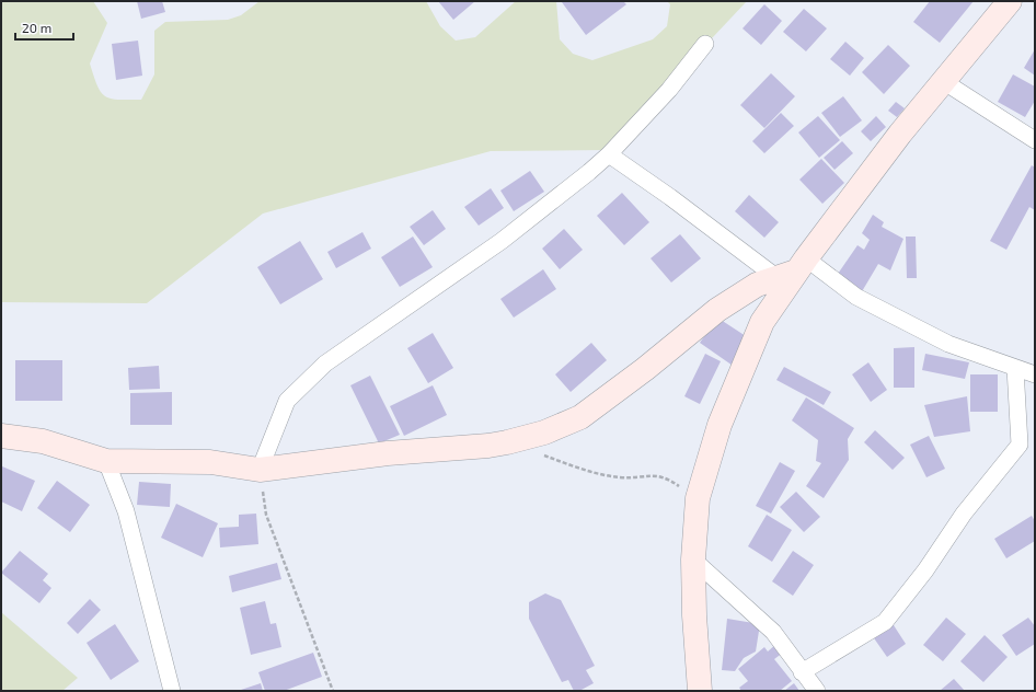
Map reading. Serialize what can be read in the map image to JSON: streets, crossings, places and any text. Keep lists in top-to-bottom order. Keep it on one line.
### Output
{"scale_bar":"20 m"}
